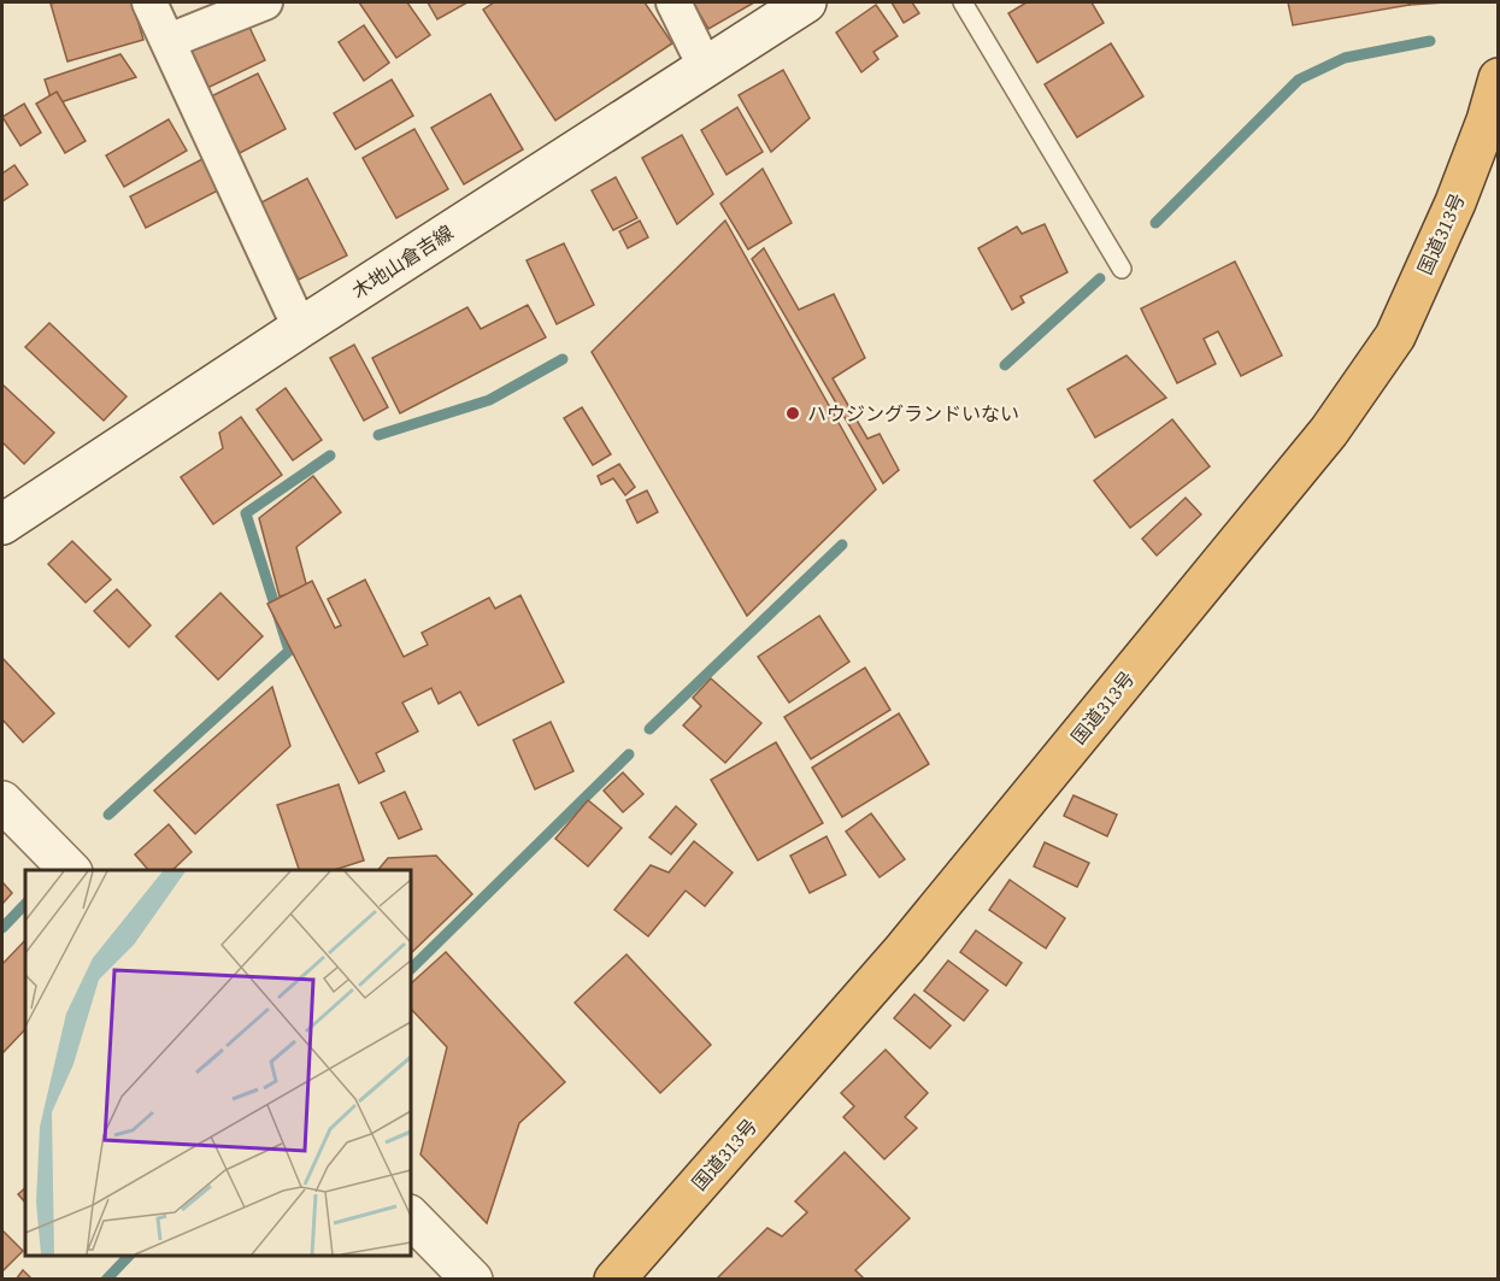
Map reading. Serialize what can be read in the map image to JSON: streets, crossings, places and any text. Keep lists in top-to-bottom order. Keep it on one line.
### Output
{"streets":{"highway":["国道313号"],"main road":["木地山倉吉線"]},"places":["ハウジングランドいない"]}
